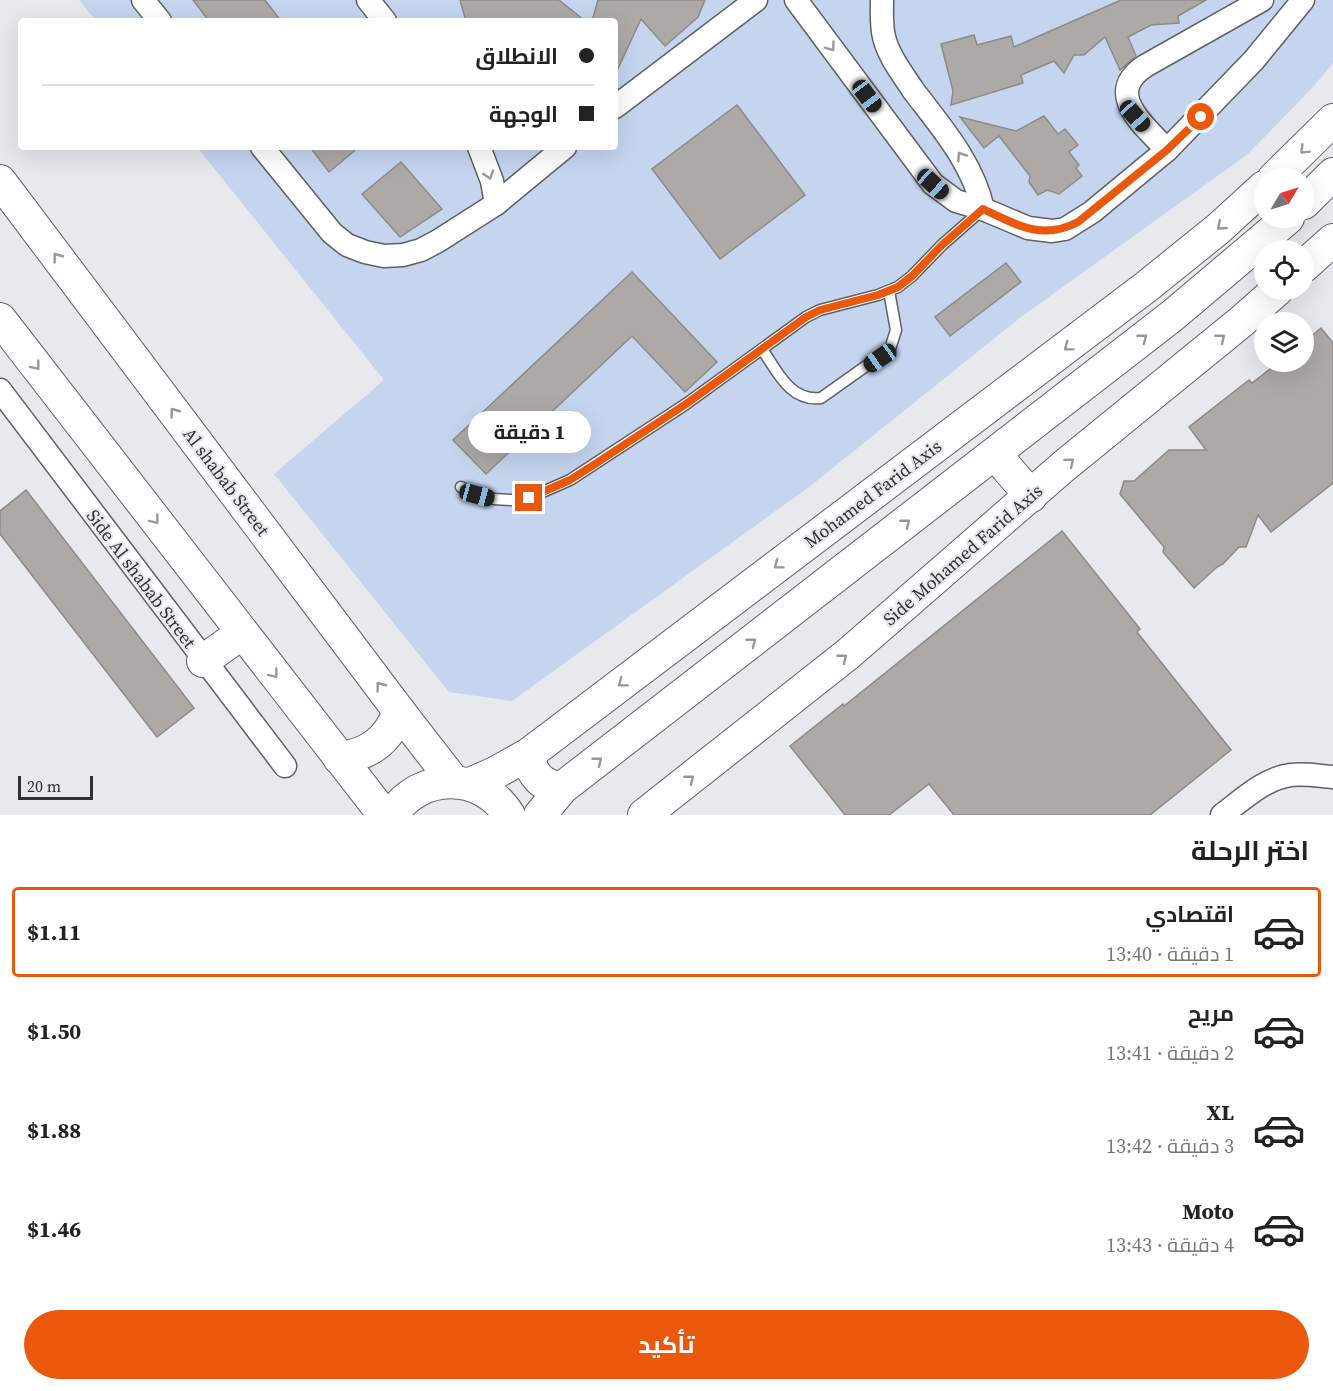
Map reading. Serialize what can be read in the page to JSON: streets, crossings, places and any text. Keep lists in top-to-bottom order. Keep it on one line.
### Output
{"streets":{"street":["Al shabab Street","Mohamed Farid Axis","Side Mohamed Farid Axis","Side Al shabab Street"]},"crossings":[["Al shabab Street","Mohamed Farid Axis"]],"scale_bar":"20 m","north":"top right","page":{"banner":["الانطلاق","الوجهة"],"bubble":"1 دقيقة","scale":"20 m","heading":"اختر الرحلة","list":[{"name":"اقتصادي","note":"1 دقيقة · 13:40","value":"$1.11"},{"name":"مريح","note":"2 دقيقة · 13:41","value":"$1.50"},{"name":"XL","note":"3 دقيقة · 13:42","value":"$1.88"},{"name":"Moto","note":"4 دقيقة · 13:43","value":"$1.46"}],"buttons":"تأكيد"}}
